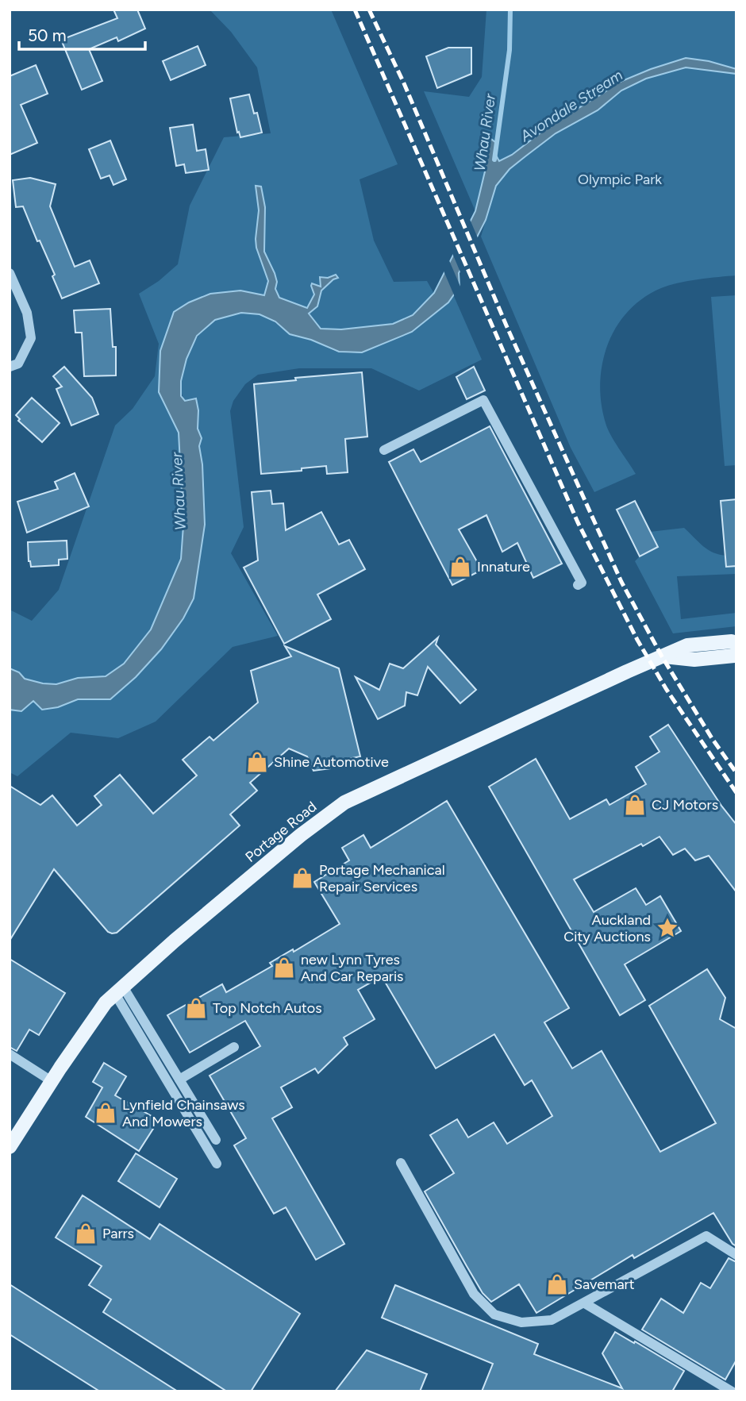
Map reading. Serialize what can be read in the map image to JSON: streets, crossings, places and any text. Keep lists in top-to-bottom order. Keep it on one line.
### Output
{"streets":{"main road":["Portage Road"]},"water":["Avondale Stream","Whau River"],"parks":["Olympic Park"],"places":{"shop":["Innature","Shine Automotive","CJ Motors","Portage Mechanical Repair Services","new Lynn Tyres And Car Reparis","Top Notch Autos","Lynfield Chainsaws And Mowers","Parrs","Savemart"],"place":["Auckland City Auctions"]},"scale_bar":"50 m"}
